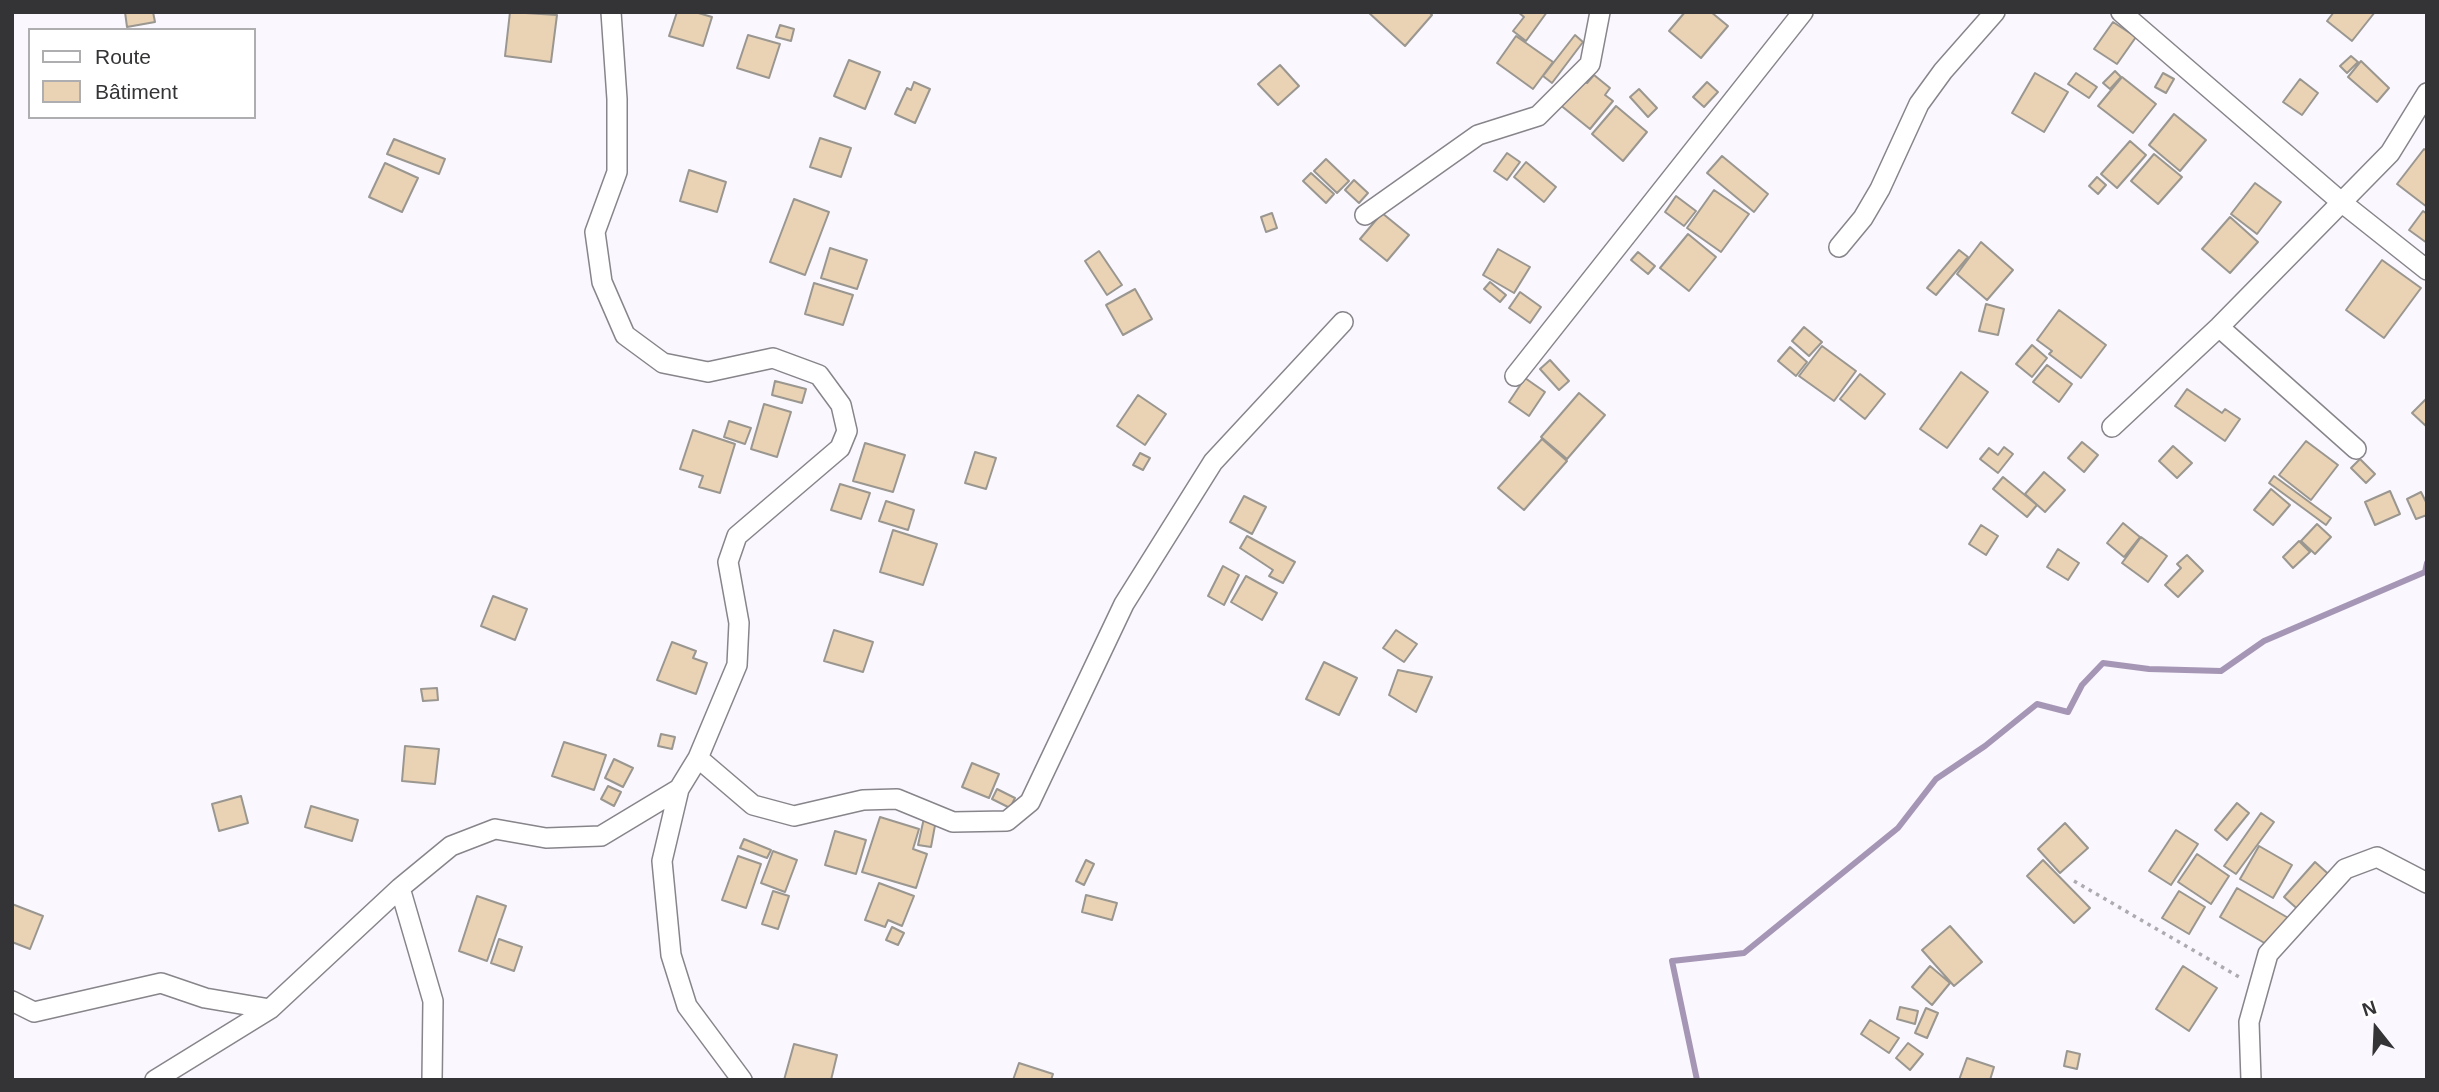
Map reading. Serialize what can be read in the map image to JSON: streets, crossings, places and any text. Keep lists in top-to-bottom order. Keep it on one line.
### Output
{"legend":["Route","Bâtiment"],"north":"top"}
